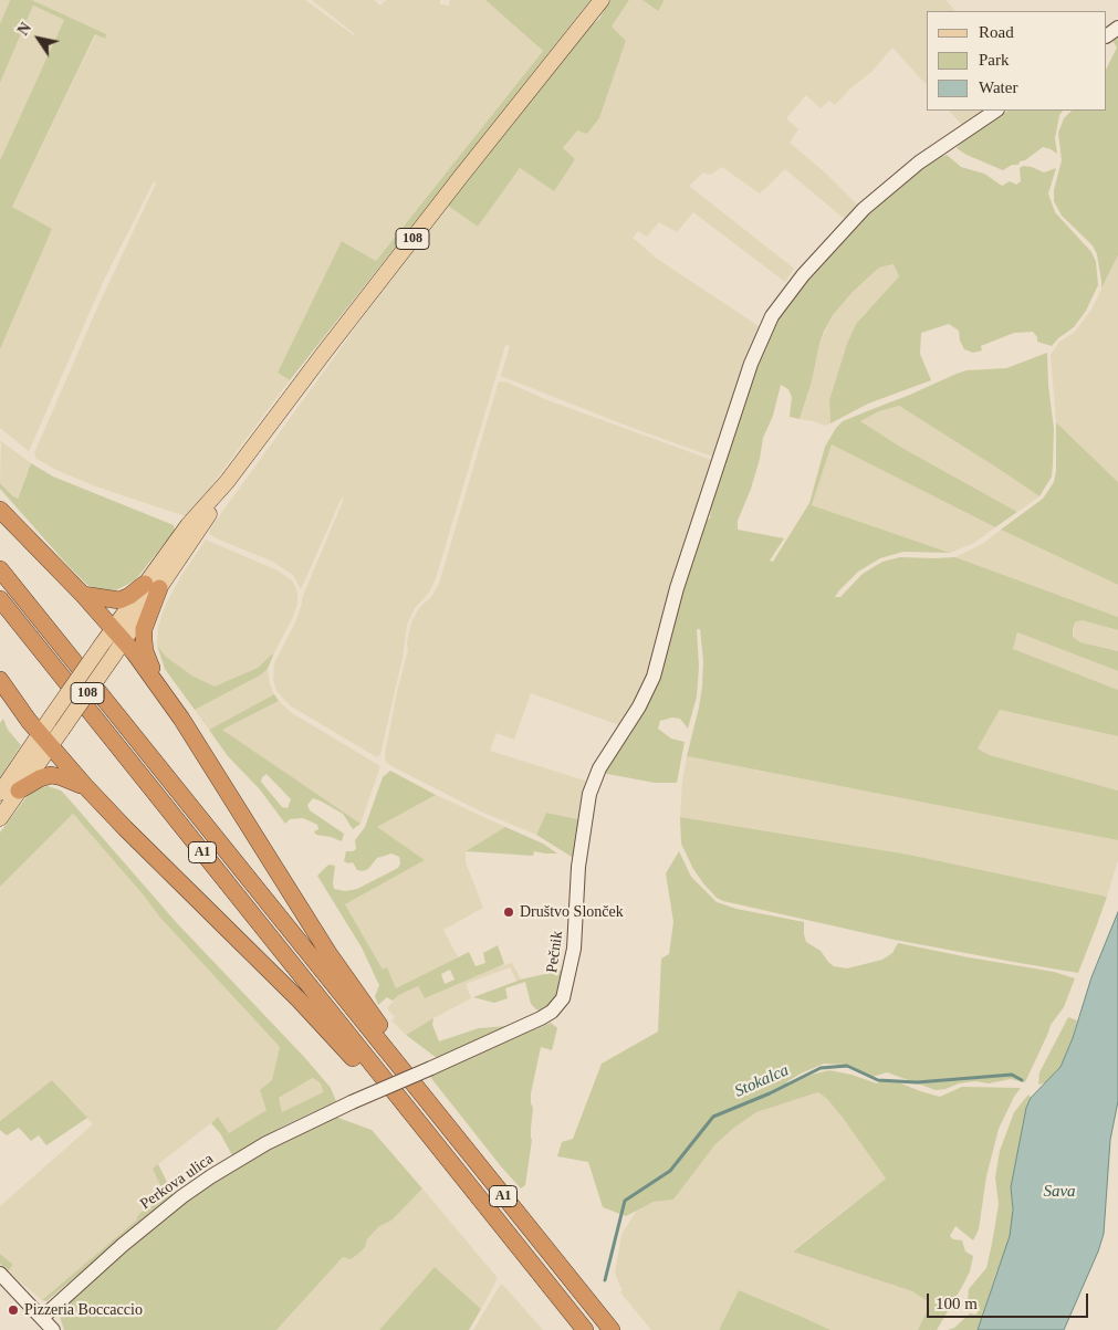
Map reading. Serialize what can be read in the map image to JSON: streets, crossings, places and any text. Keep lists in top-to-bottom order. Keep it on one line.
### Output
{"streets":{"highway":["A1"],"main road":["108"],"street":["Pečnik","Perkova ulica"]},"crossings":[["Pečnik","Perkova ulica"]],"water":["Stokalca","Sava"],"places":["Društvo Slonček","Pizzeria Boccaccio"],"legend":["Road","Park","Water"],"scale_bar":"100 m","north":"top left"}
